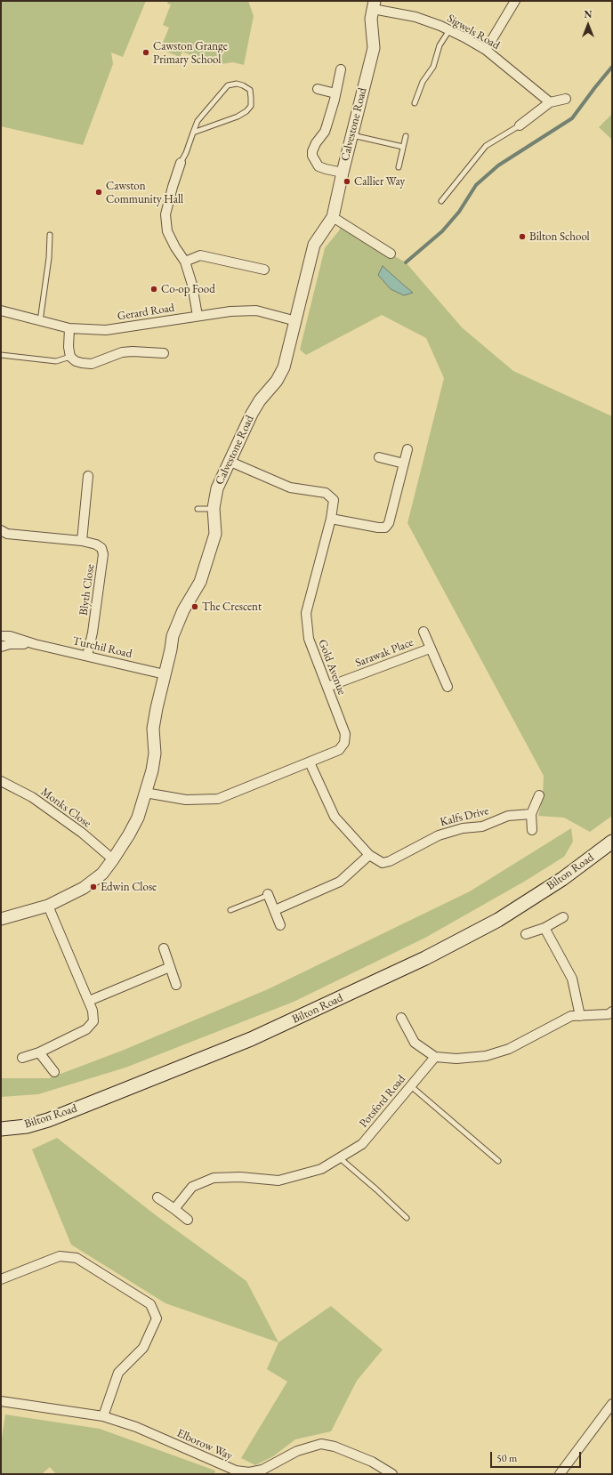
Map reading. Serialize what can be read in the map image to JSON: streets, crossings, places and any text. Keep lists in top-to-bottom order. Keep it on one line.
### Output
{"streets":{"main road":["Bilton Road"],"street":["Sigwels Road","Calvestone Road","Gerard Road","Blyth Close","Turchil Road","Sarawak Place","Gold Avenue","Monks Close","Kalfs Drive","Potsford Road","Elborow Way"]},"crossings":[["Sigwels Road","Calvestone Road"],["Calvestone Road","Gerard Road"],["Calvestone Road","Turchil Road"],["Calvestone Road","Gold Avenue"],["Calvestone Road","Monks Close"],["Blyth Close","Turchil Road"],["Sarawak Place","Gold Avenue"],["Gold Avenue","Kalfs Drive"]],"places":["Cawston Grange Primary School","Callier Way","Cawston Community Hall","Bilton School","Co-op Food","The Crescent","Edwin Close"],"scale_bar":"50 m","north":"top"}
